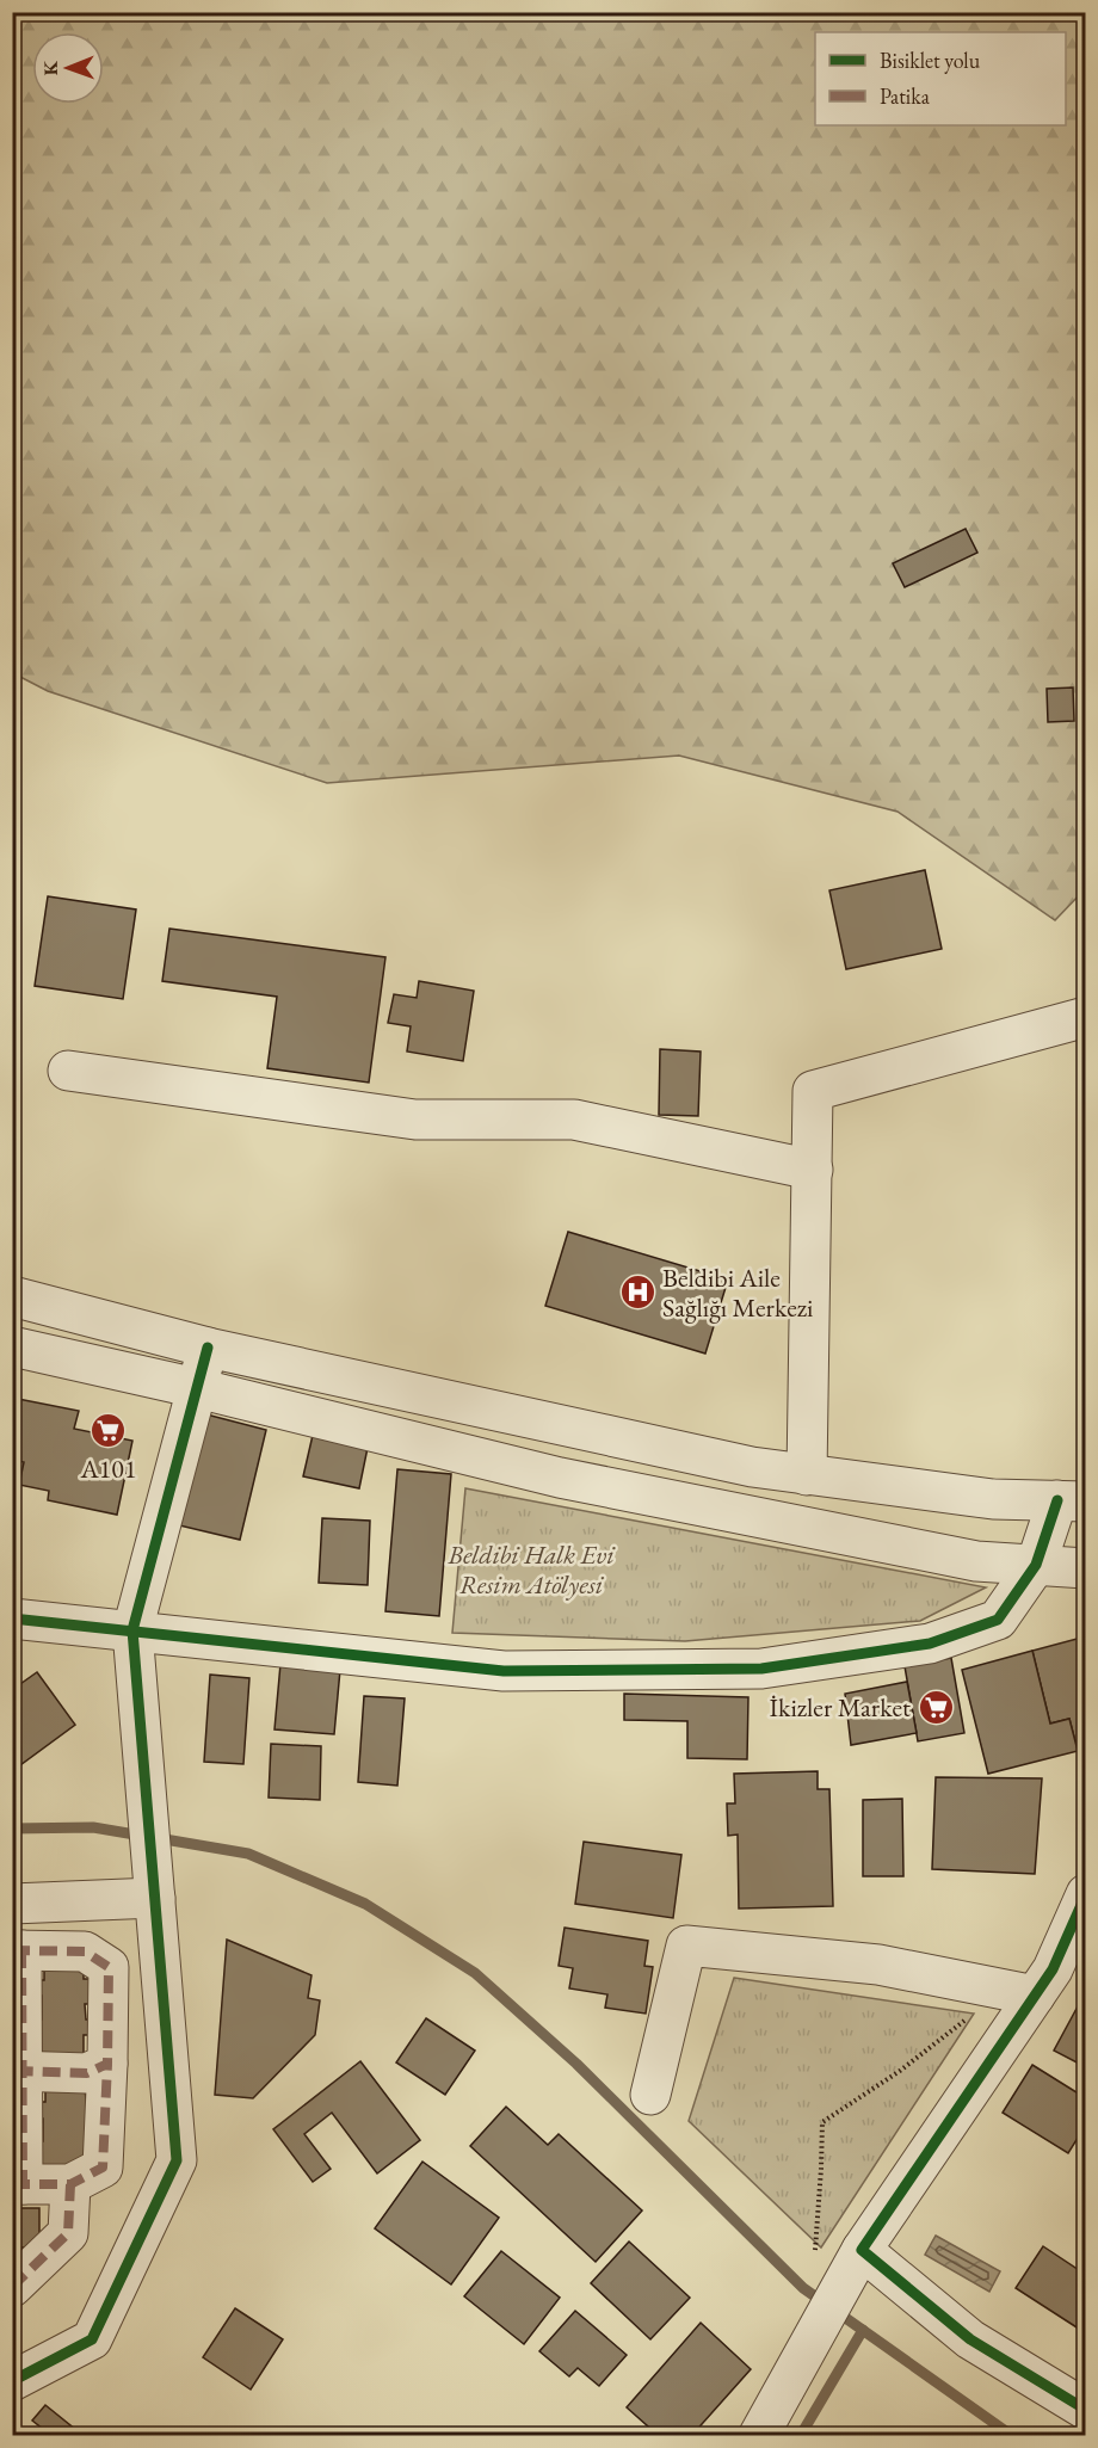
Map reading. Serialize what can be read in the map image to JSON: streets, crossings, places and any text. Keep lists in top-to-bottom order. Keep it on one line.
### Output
{"parks":["Beldibi Halk Evi Resim Atölyesi"],"places":{"hospital":["Beldibi Aile Sağlığı Merkezi"],"supermarket":["A101","İkizler Market"]},"legend":["Bisiklet yolu","Patika"],"north":"left"}
